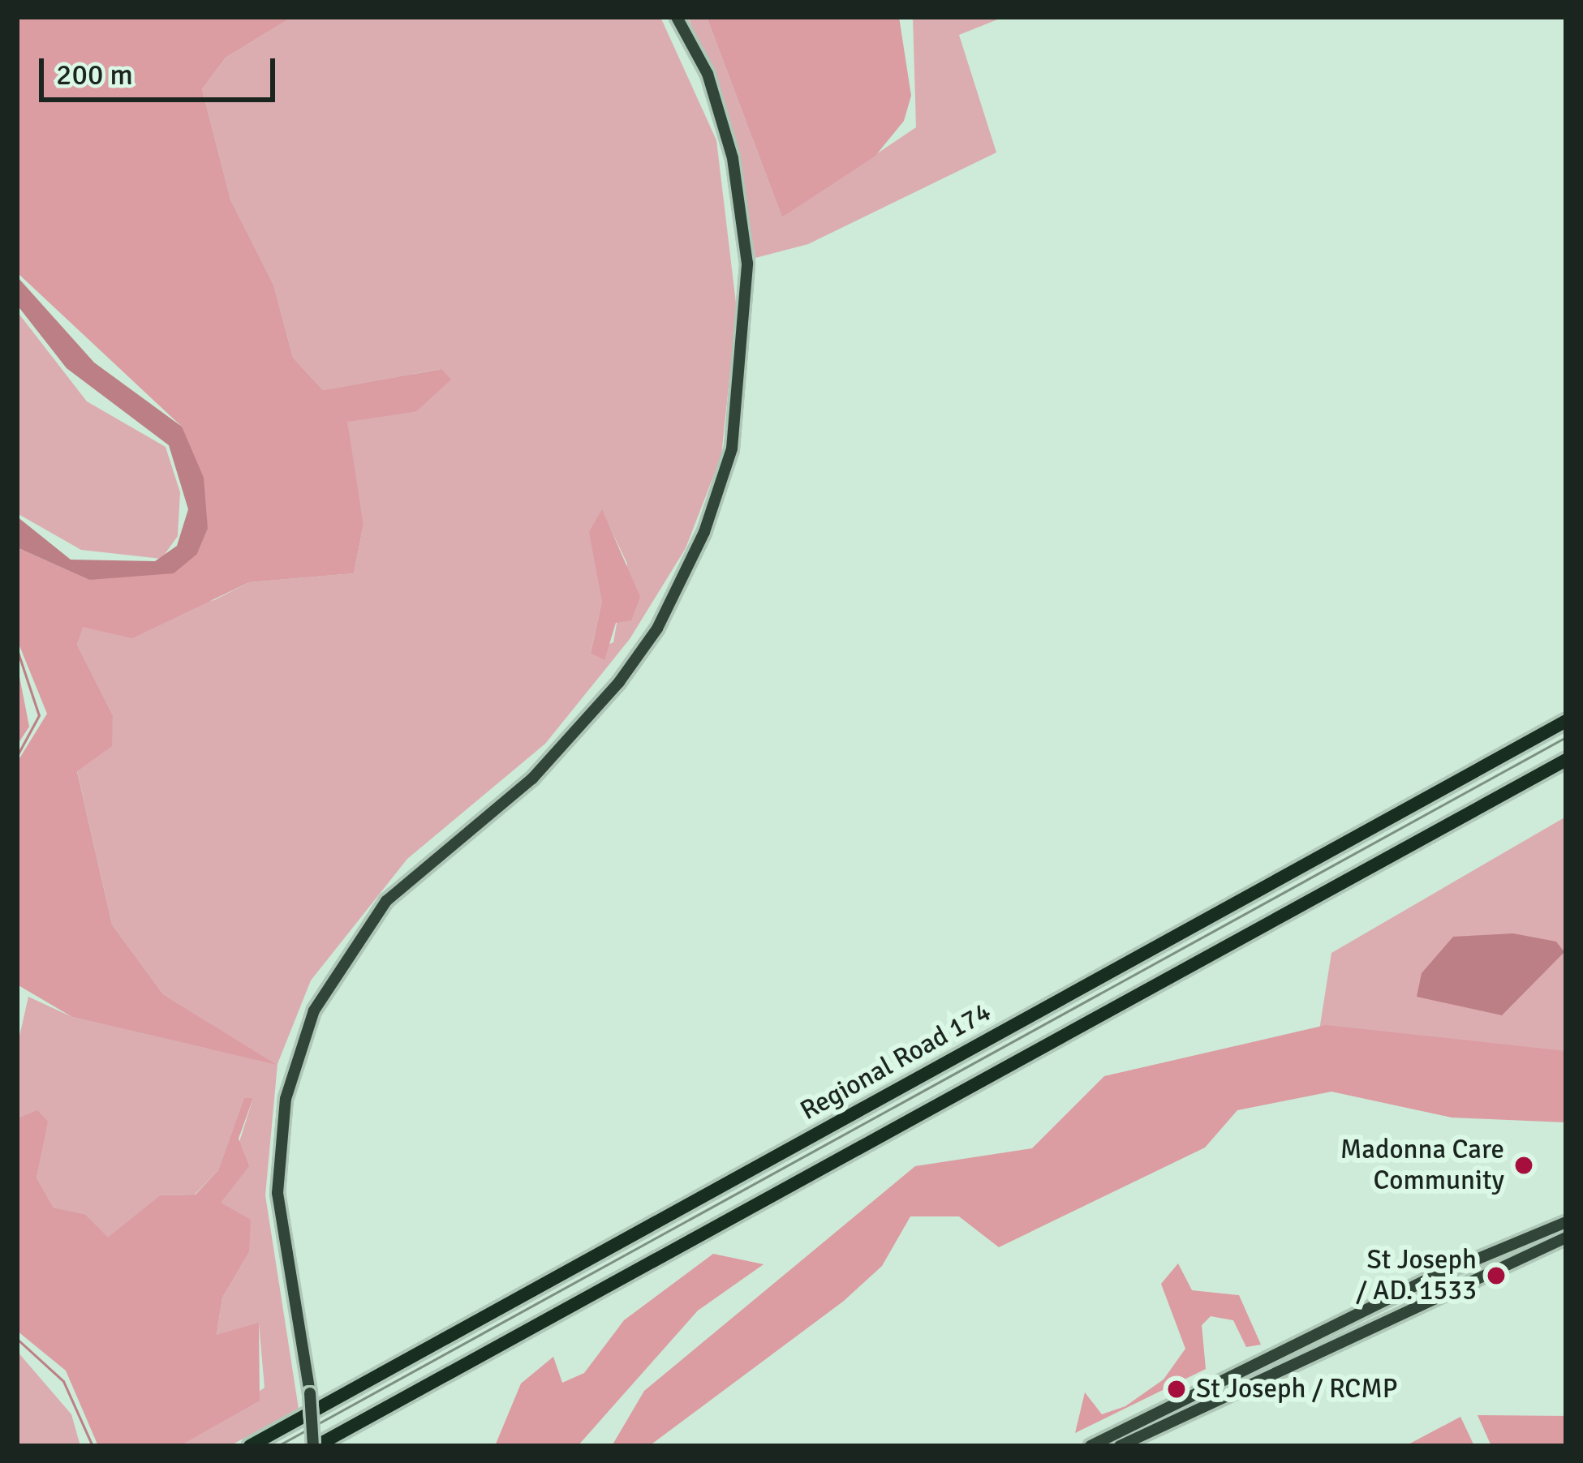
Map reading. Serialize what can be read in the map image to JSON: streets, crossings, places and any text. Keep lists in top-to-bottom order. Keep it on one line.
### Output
{"streets":{"highway":["Regional Road 174"]},"places":["Madonna Care Community","St Joseph / AD. 1533","St Joseph / RCMP"],"scale_bar":"200 m"}
